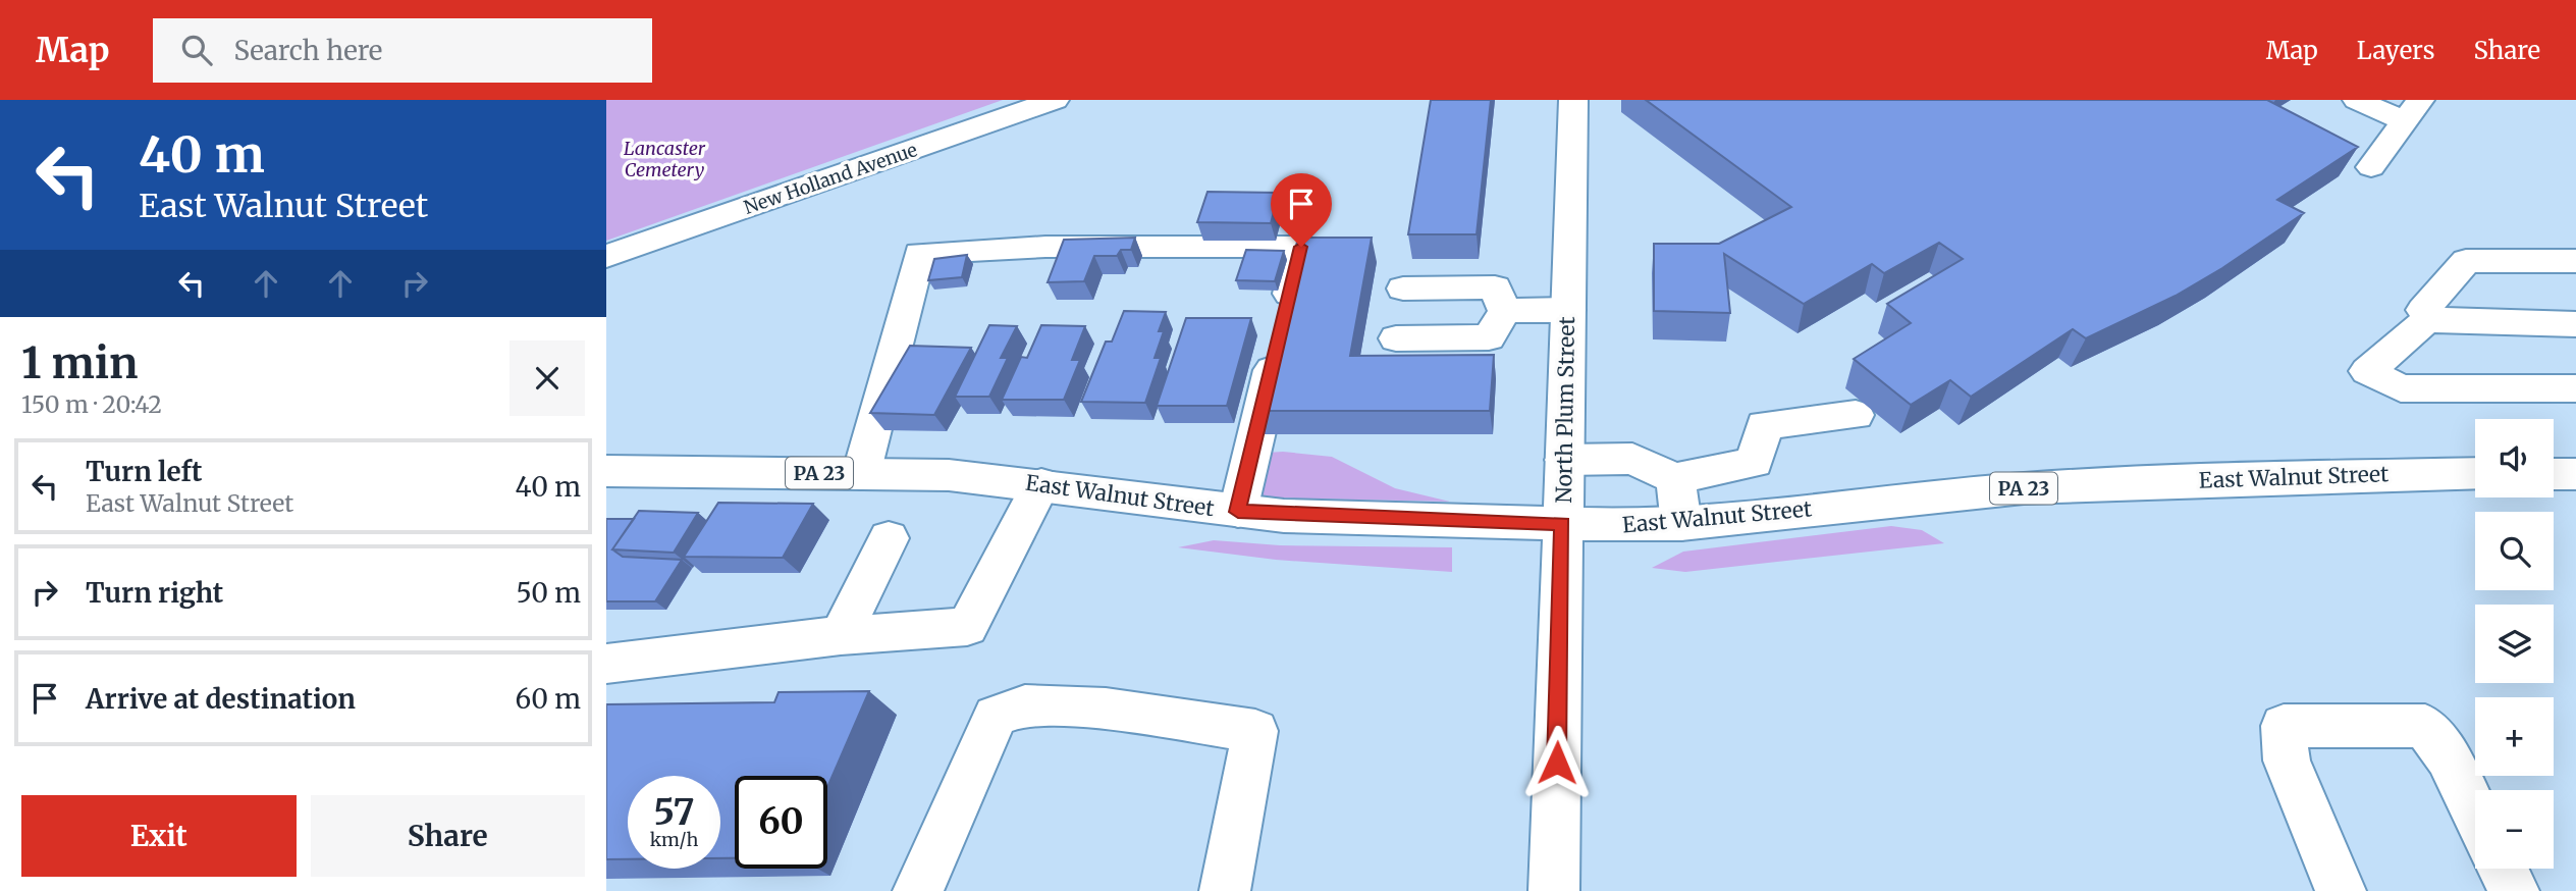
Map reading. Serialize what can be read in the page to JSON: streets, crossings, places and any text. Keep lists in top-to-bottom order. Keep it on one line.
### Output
{"streets":{"main road":["New Holland Avenue","North Plum Street","PA 23","East Walnut Street"]},"crossings":[["North Plum Street","East Walnut Street"]],"parks":["Lancaster Cemetery"],"page":{"header":"Map","search":"Search here","nav":["Map","Layers","Share"],"turn":["40 m","East Walnut Street"],"heading":["1 min","150 m · 20:42"],"map_buttons":["+","−"],"list":[{"name":"Turn left","note":"East Walnut Street","value":"40 m"},{"name":"Turn right","value":"50 m"},{"name":"Arrive at destination","value":"60 m"}],"speed":"57 km/h","limit":"60","buttons":["Exit","Share"]}}
